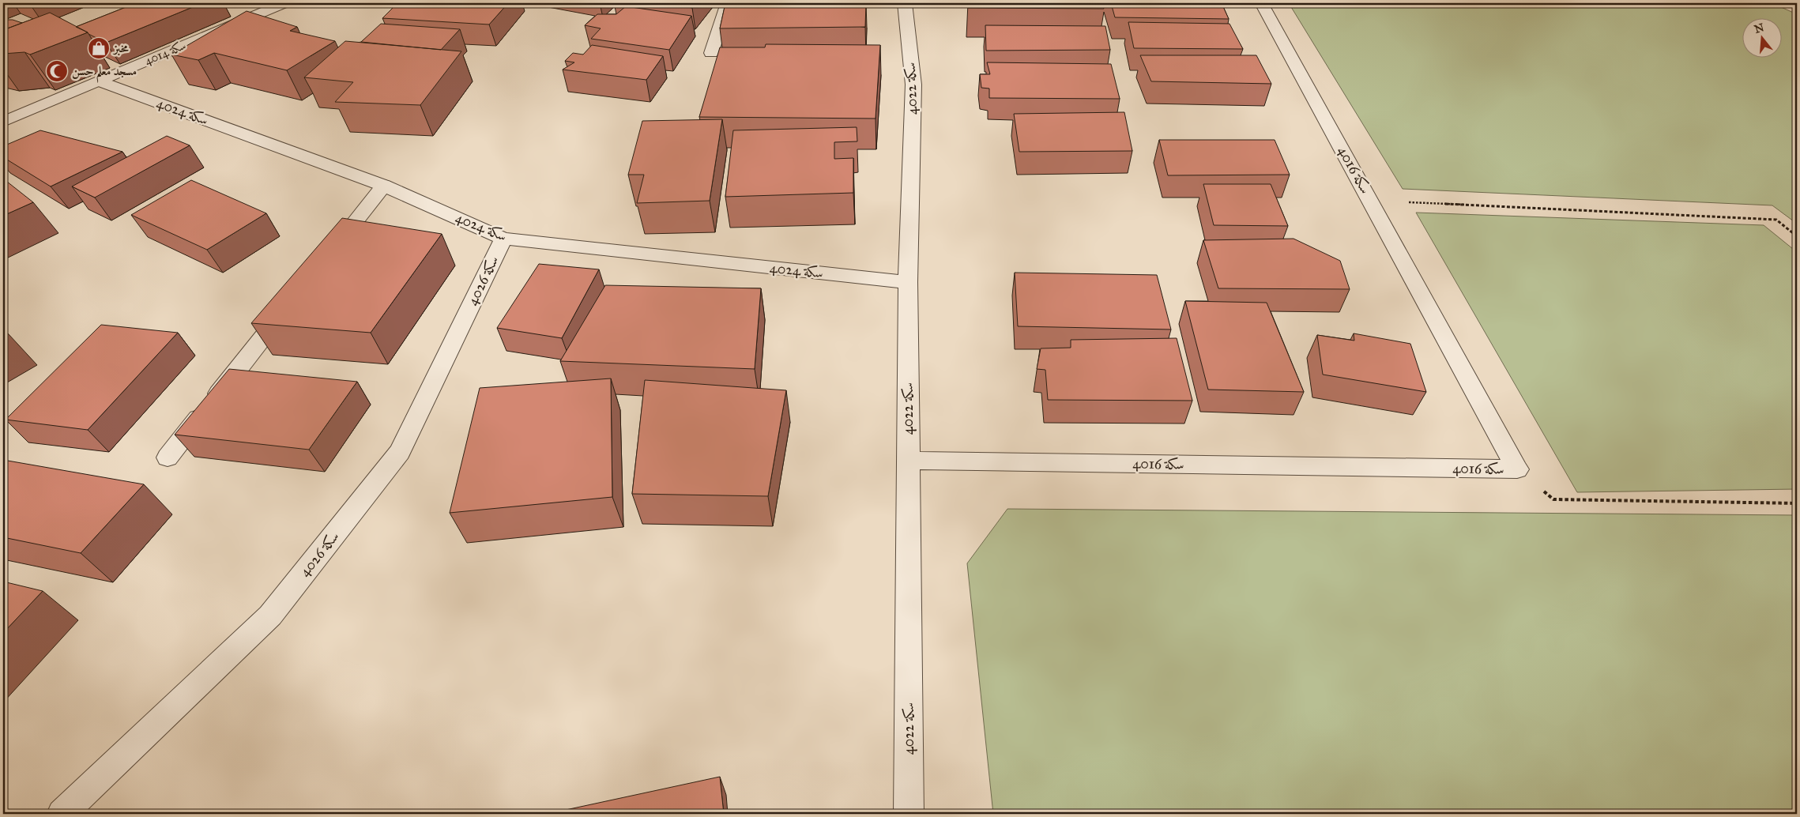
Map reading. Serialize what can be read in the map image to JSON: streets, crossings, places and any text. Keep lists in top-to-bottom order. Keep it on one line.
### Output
{"streets":{"street":["سكة 4014","سكة 4022","سكة 4024","سكة 4016","سكة 4026"]},"crossings":[["سكة 4014","سكة 4024"],["سكة 4022","سكة 4024"],["سكة 4022","سكة 4016"],["سكة 4024","سكة 4026"]],"places":{"shop":["مخبز"],"mosque":["مسجد معلم حسن"]},"north":"top"}
